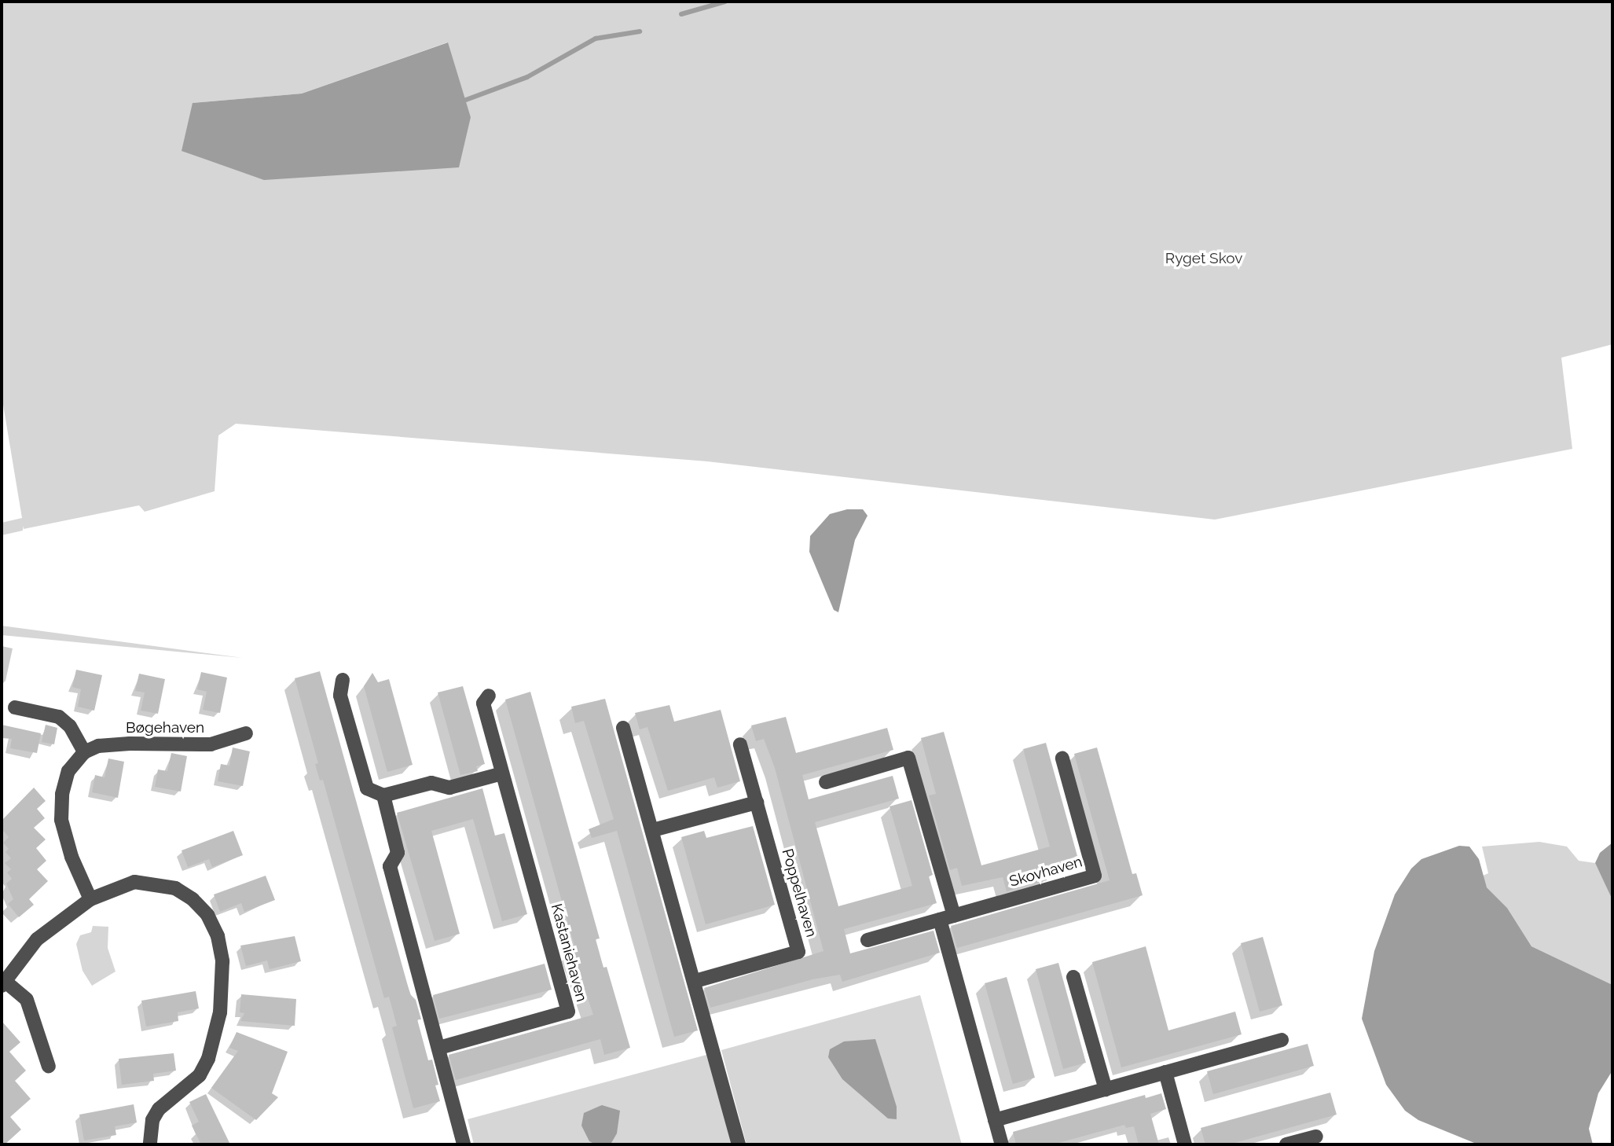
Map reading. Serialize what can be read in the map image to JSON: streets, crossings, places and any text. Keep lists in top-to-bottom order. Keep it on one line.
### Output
{"streets":{"street":["Bøgehaven","Skovhaven","Poppelhaven","Kastaniehaven"]},"parks":["Ryget Skov"]}
